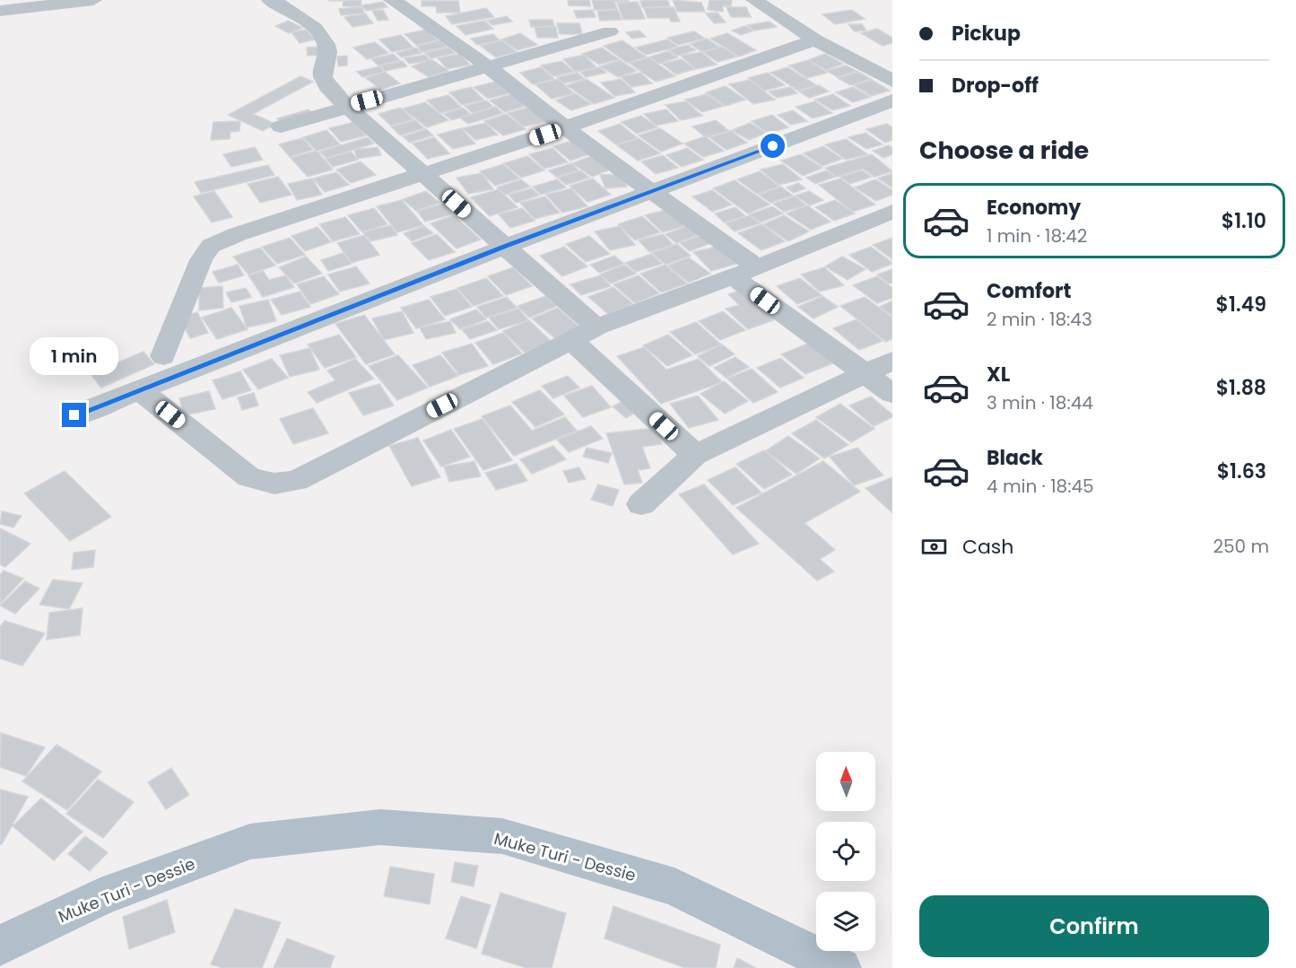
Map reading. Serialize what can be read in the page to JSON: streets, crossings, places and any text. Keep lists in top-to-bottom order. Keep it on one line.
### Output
{"streets":{"main road":["Muke Turi - Dessie"]},"north":"top","page":{"banner":["Pickup","Drop-off"],"heading":"Choose a ride","list":[{"name":"Economy","note":"1 min · 18:42","value":"$1.10"},{"name":"Comfort","note":"2 min · 18:43","value":"$1.49"},{"name":"XL","note":"3 min · 18:44","value":"$1.88"},{"name":"Black","note":"4 min · 18:45","value":"$1.63"}],"bubble":"1 min","pay":["Cash","250 m"],"buttons":"Confirm"}}
